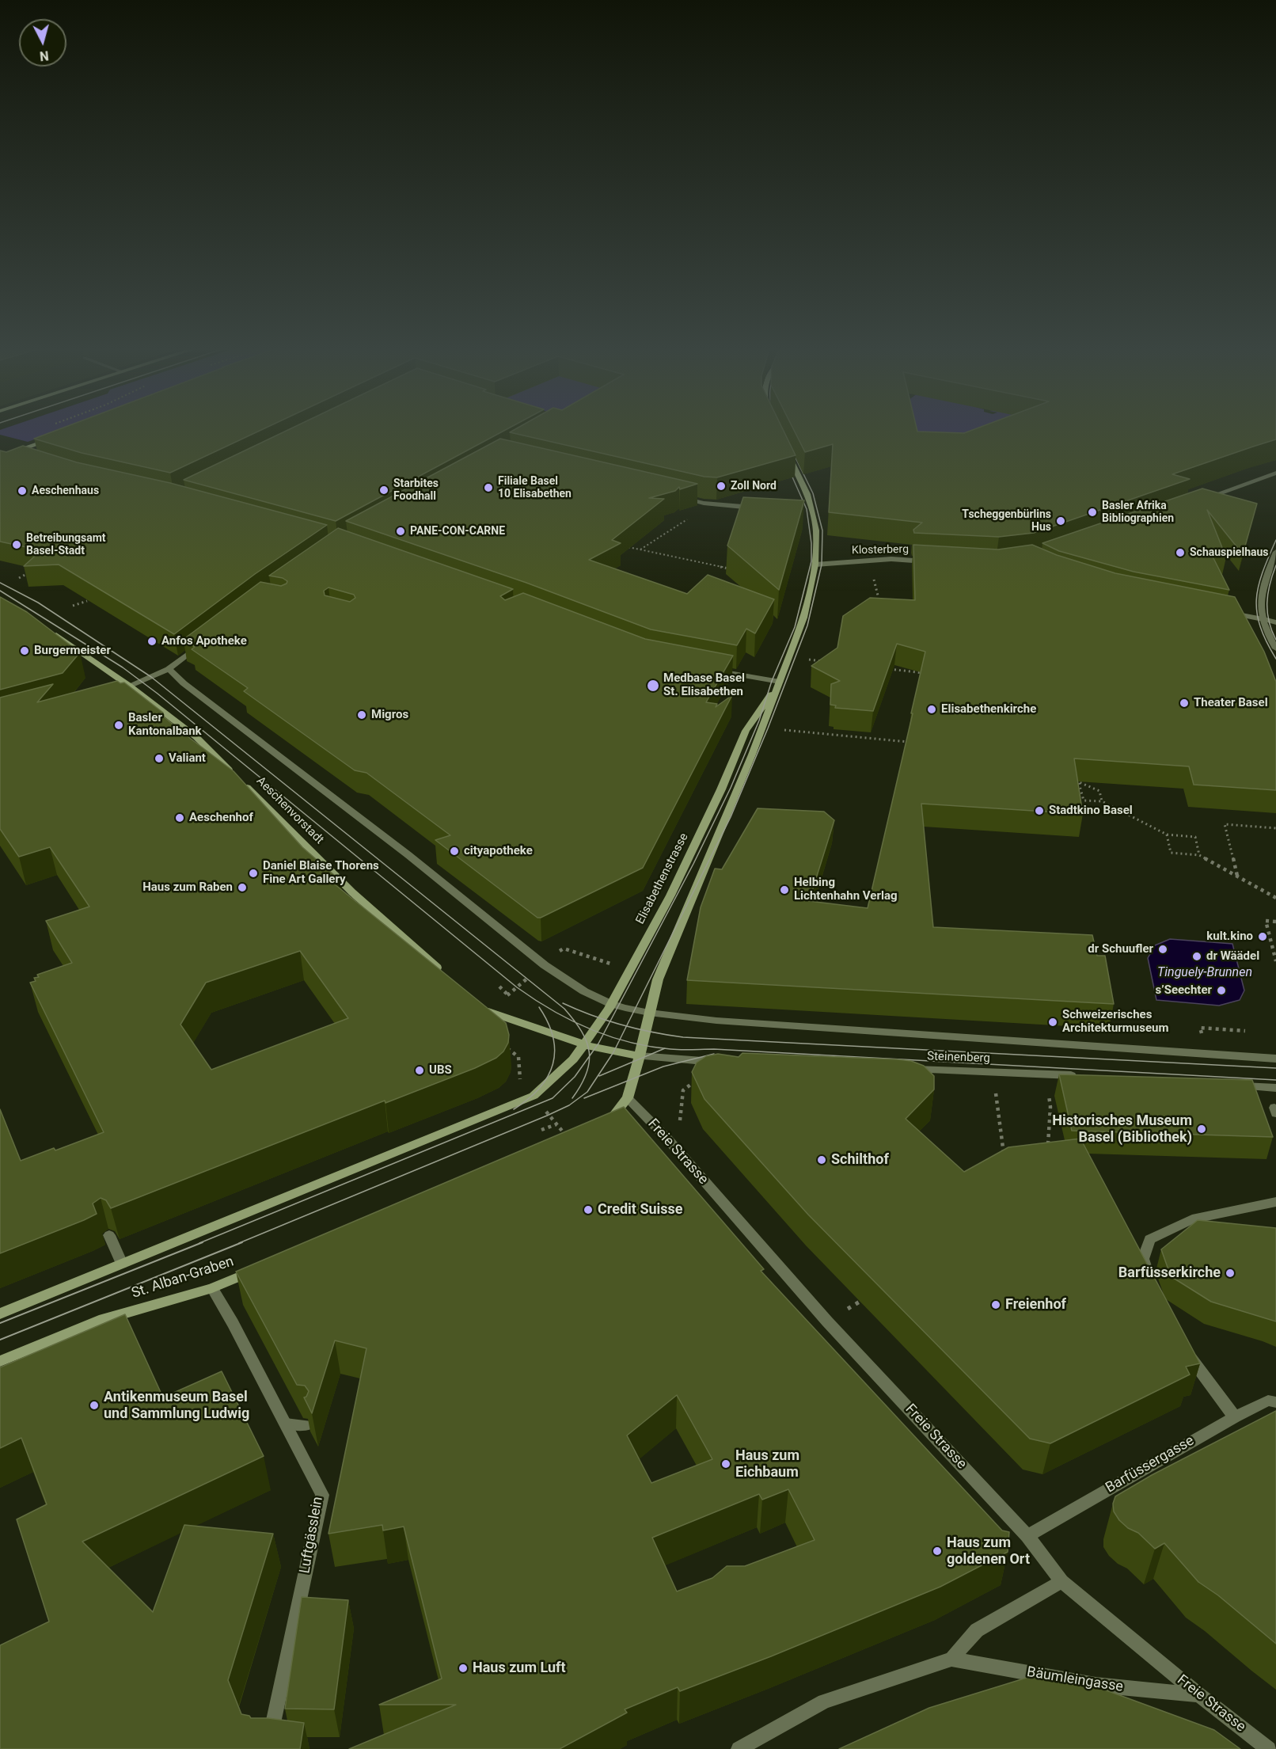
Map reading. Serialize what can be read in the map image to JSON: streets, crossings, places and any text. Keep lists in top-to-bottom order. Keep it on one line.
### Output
{"streets":{"street":["Klosterberg","Aeschenvorstadt","Elisabethenstrasse","Steinenberg","Freie Strasse","St. Alban-Graben","Barfüssergasse","Luftgässlein","Bäumleingasse"]},"crossings":[["Klosterberg","Elisabethenstrasse"],["Elisabethenstrasse","Steinenberg"],["Elisabethenstrasse","Freie Strasse"],["Freie Strasse","Barfüssergasse"],["Freie Strasse","Bäumleingasse"],["St. Alban-Graben","Luftgässlein"]],"water":["Tinguely-Brunnen"],"places":["Zoll Nord","Filiale Basel 10 Elisabethen","Starbites Foodhall","Aeschenhaus","Basler Afrika Bibliographien","Tscheggenbürlins Hus","PANE-CON-CARNE","Betreibungsamt Basel-Stadt","Schauspielhaus","Anfos Apotheke","Burgermeister","Medbase Basel St. Elisabethen","Theater Basel","Elisabethenkirche","Migros","Basler Kantonalbank","Valiant","Stadtkino Basel","Aeschenhof","cityapotheke","Daniel Blaise Thorens Fine Art Gallery","Haus zum Raben","Helbing Lichtenhahn Verlag","kult.kino","dr Schuufler","dr Wäädel","s’Seechter","Schweizerisches Architekturmuseum","UBS","Historisches Museum Basel (Bibliothek)","Schilthof","Credit Suisse","Barfüsserkirche","Freienhof","Antikenmuseum Basel und Sammlung Ludwig","Haus zum Eichbaum","Haus zum goldenen Ort","Haus zum Luft"],"north":"bottom"}
